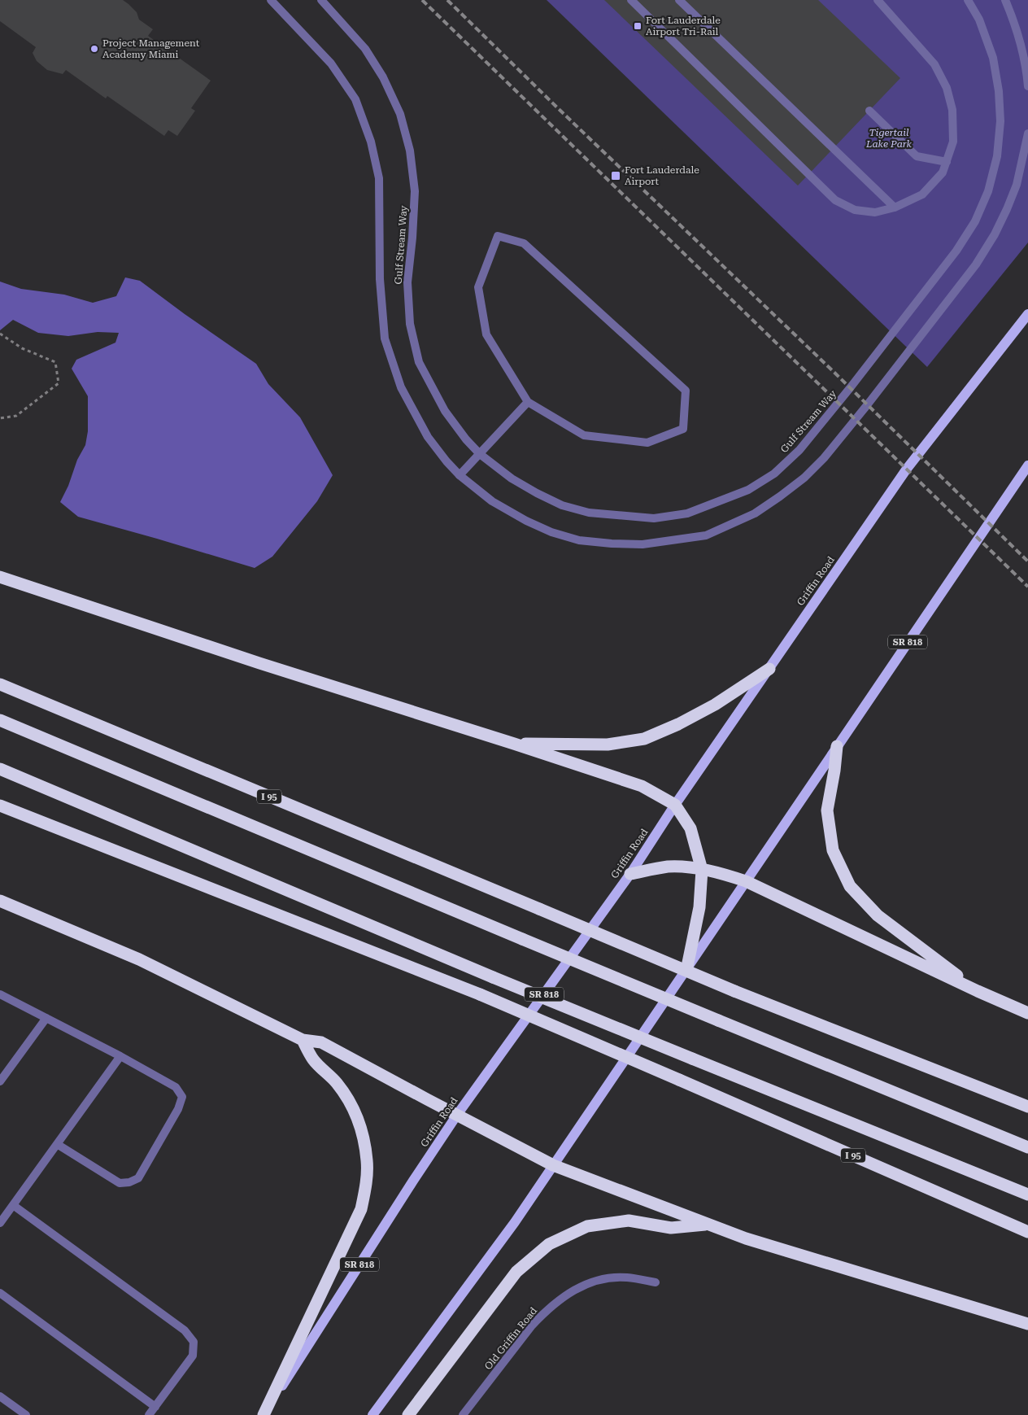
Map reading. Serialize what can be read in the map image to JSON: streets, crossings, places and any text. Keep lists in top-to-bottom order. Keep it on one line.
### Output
{"streets":{"highway":["I 95"],"main road":["Griffin Road","SR 818"],"street":["Gulf Stream Way","Old Griffin Road"]},"parks":["Tigertail Lake Park"],"places":{"transit":["Fort Lauderdale Airport Tri-Rail","Fort Lauderdale Airport"],"other":["Project Management Academy Miami"]}}
